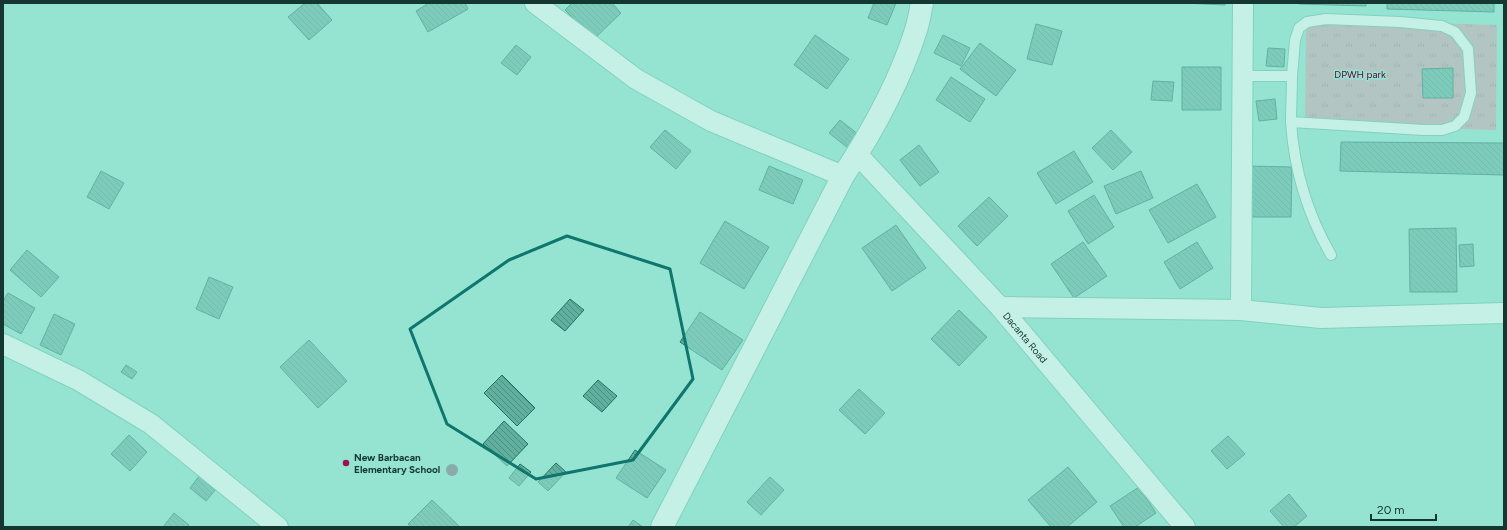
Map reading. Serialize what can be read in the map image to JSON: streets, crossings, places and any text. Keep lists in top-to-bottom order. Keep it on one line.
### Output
{"streets":{"street":["Dacanta Road"]},"parks":["DPWH park"],"places":["New Barbacan Elementary School"],"scale_bar":"20 m"}
